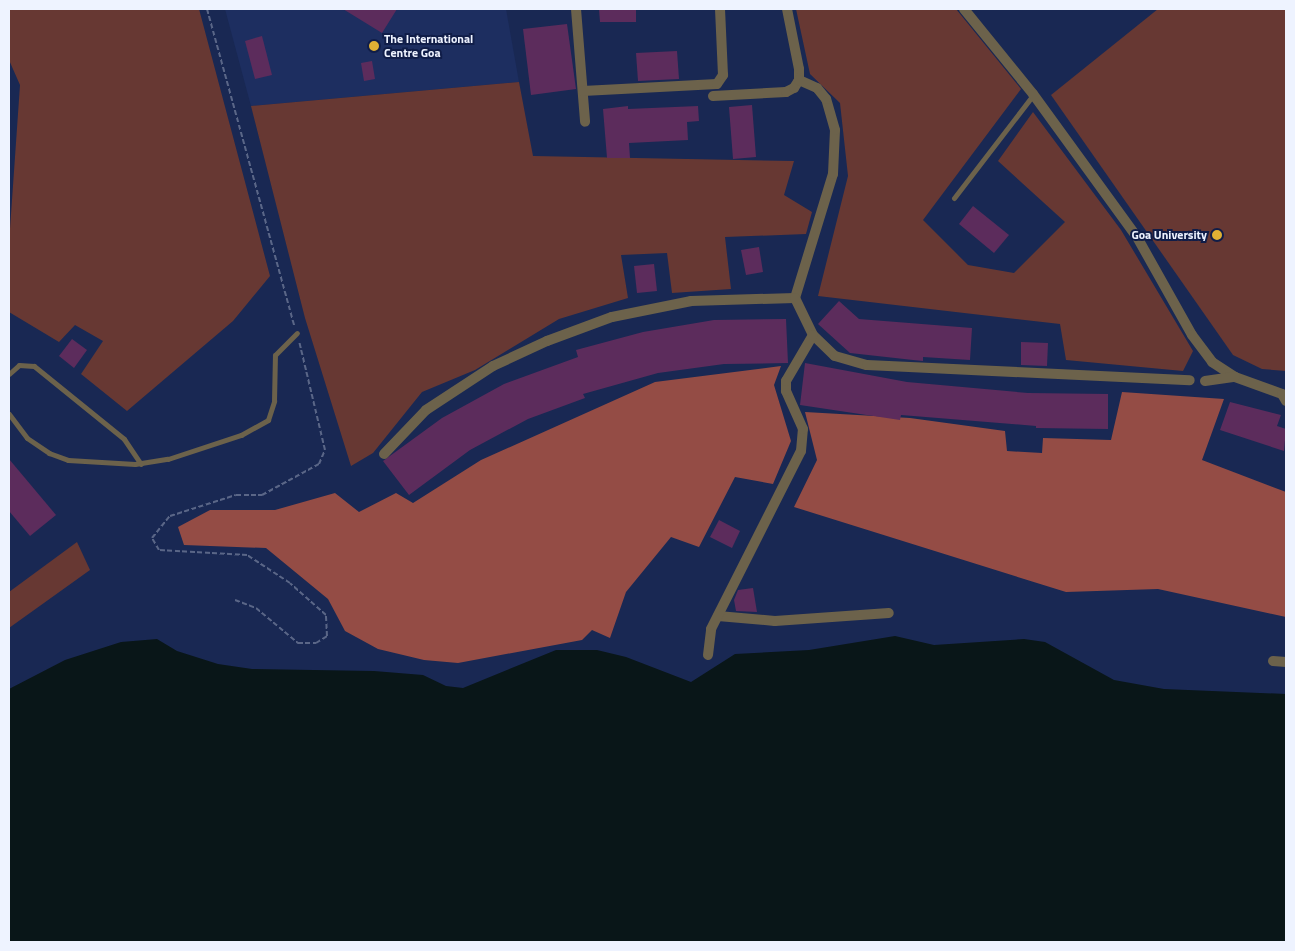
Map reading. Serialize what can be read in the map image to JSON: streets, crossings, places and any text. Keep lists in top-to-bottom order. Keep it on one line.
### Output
{"places":["The International Centre Goa","Goa University"]}
